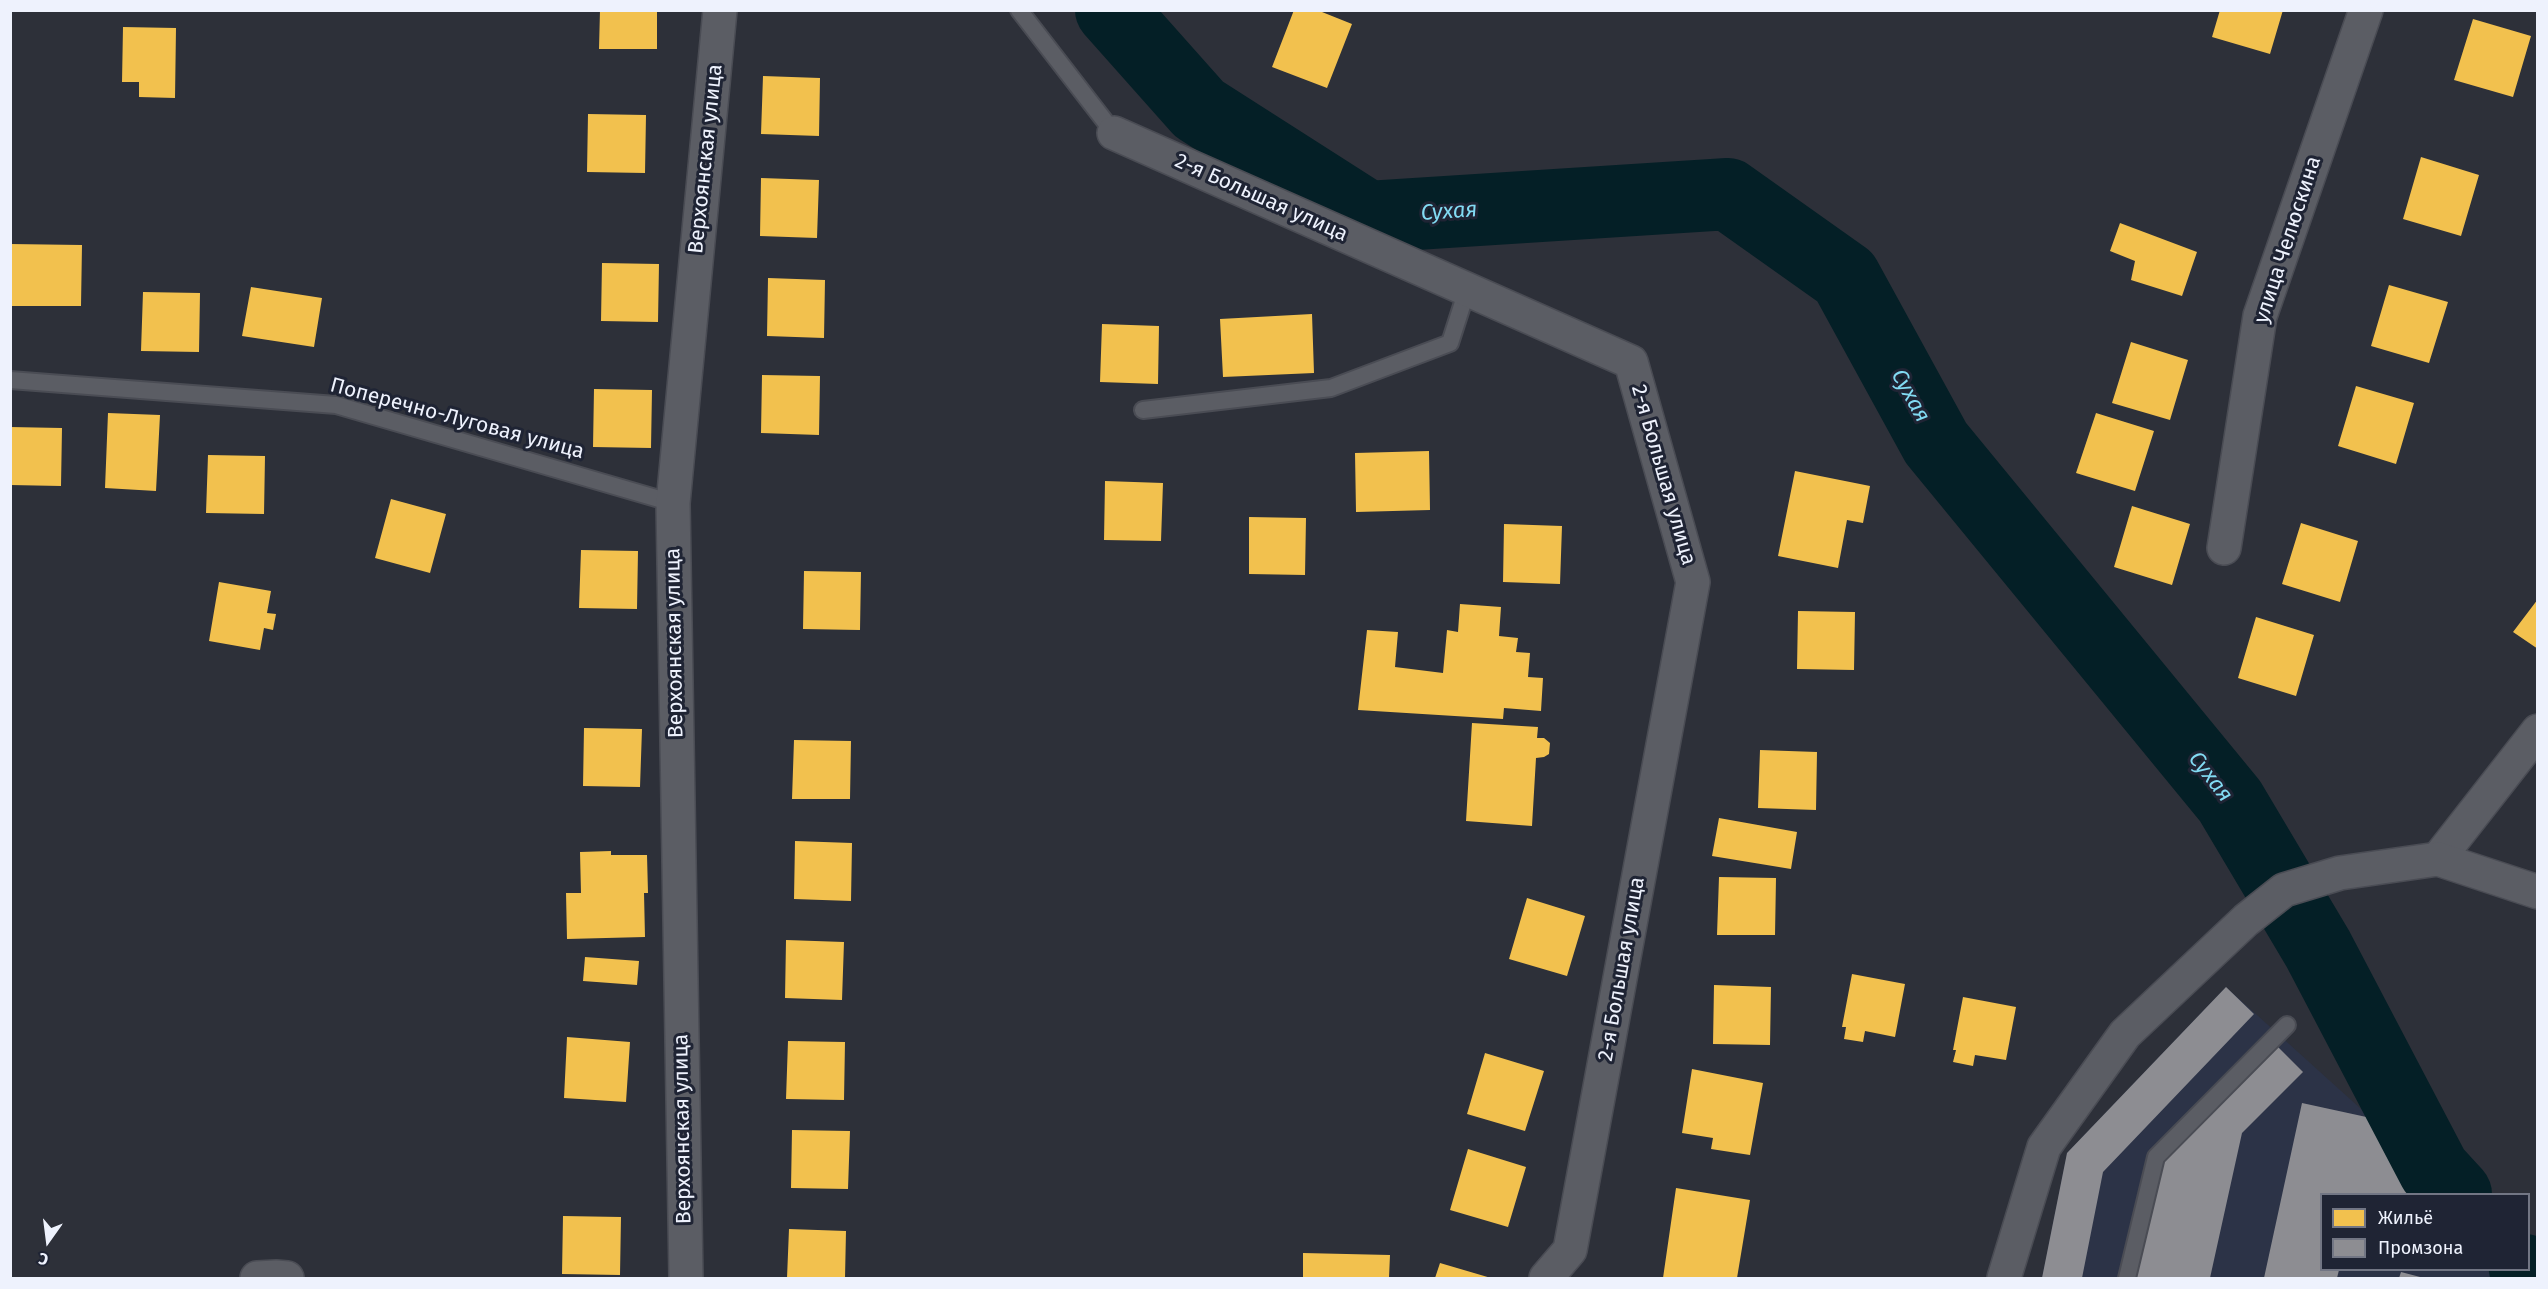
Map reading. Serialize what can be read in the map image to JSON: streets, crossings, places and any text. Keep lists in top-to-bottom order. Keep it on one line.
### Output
{"streets":{"street":["Верхоянская улица","2-я Большая улица","улица Челюскина"],"lane":["Поперечно-Луговая улица"]},"crossings":[["Верхоянская улица","Поперечно-Луговая улица"]],"water":["Сухая"],"legend":["Жильё","Промзона"],"north":"bottom"}
